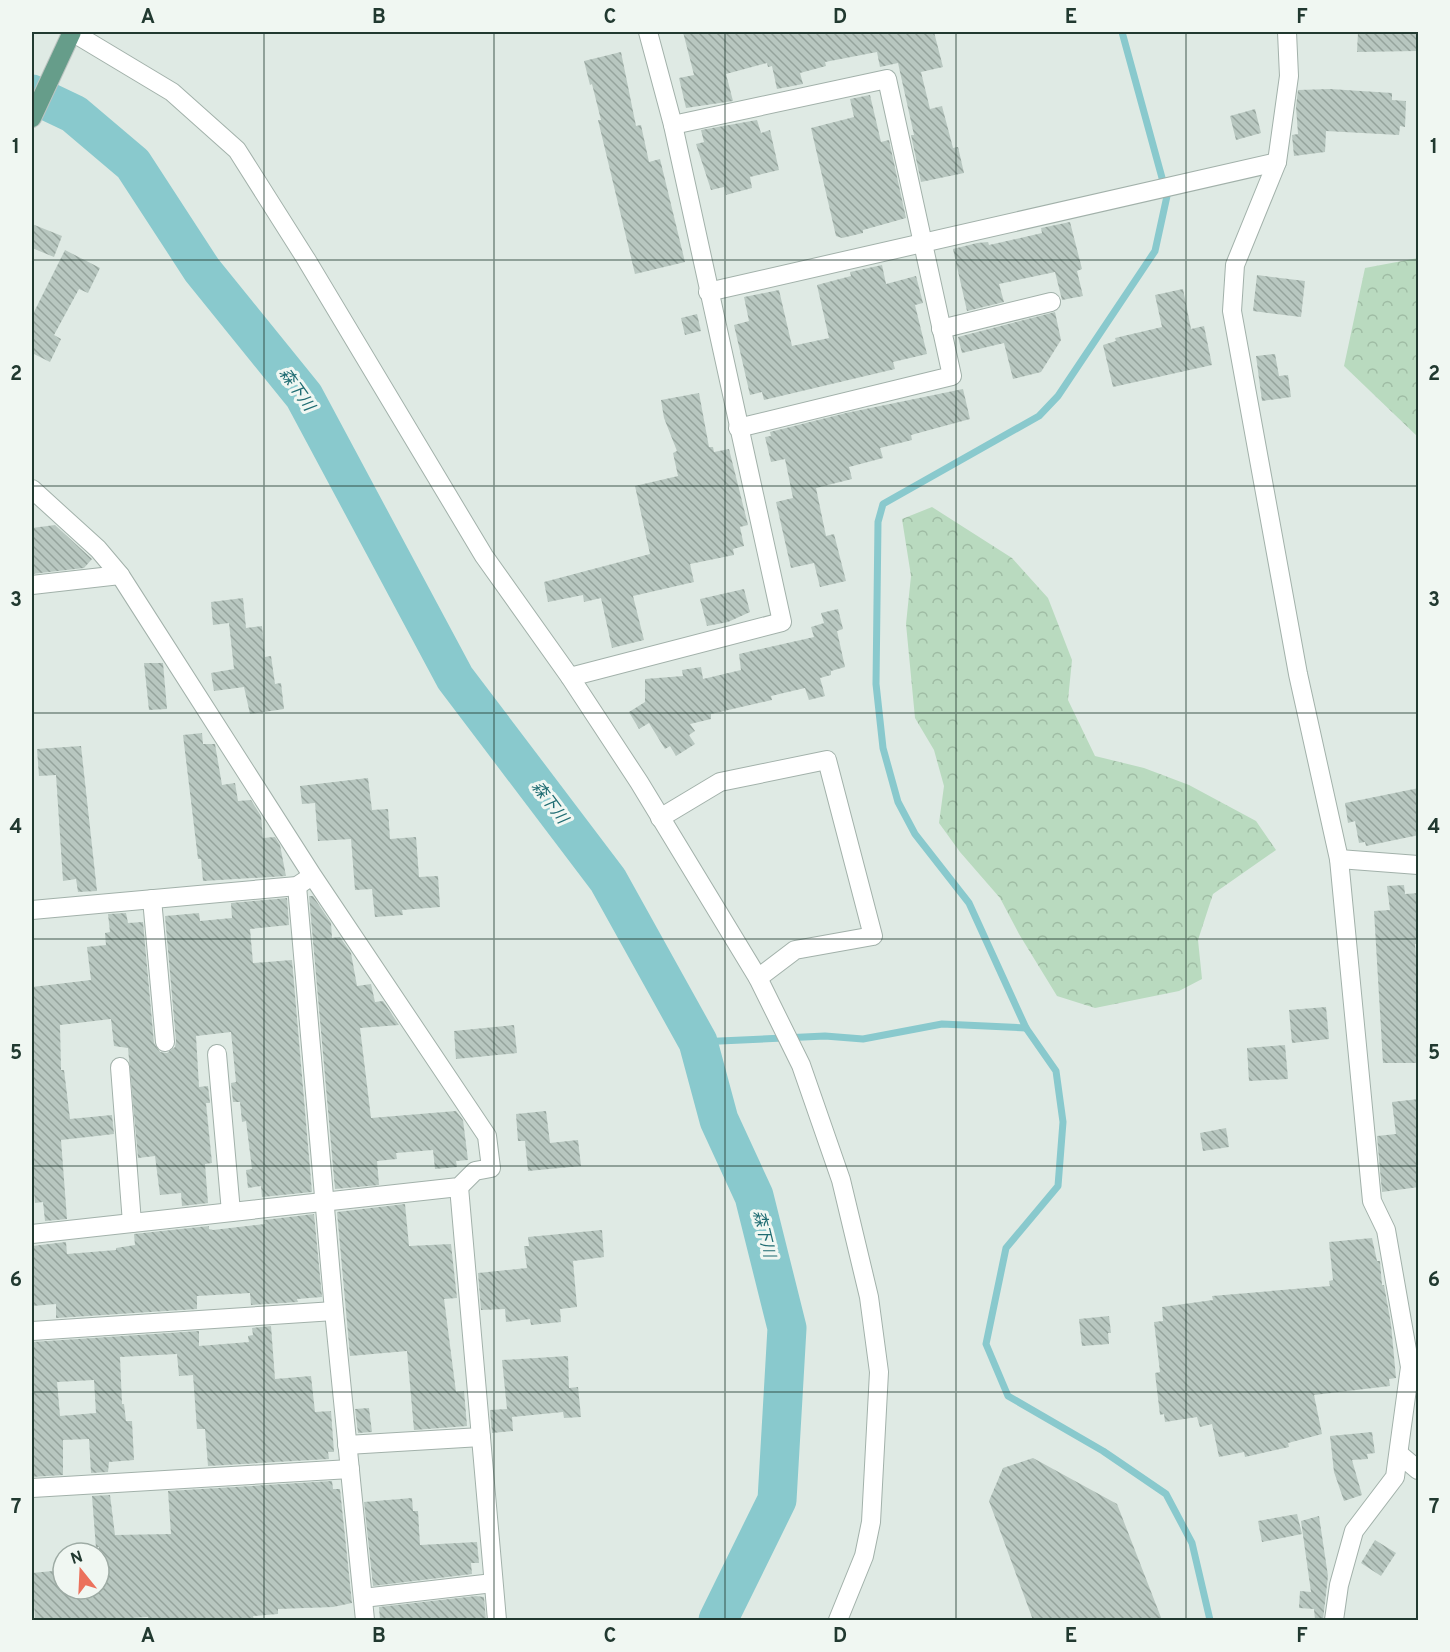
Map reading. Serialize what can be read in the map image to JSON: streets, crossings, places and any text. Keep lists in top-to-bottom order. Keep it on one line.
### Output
{"water":["森下川"],"north":"top","grid":{"columns":["A","B","C","D","E","F"],"rows":["1","2","3","4","5","6","7"]}}
